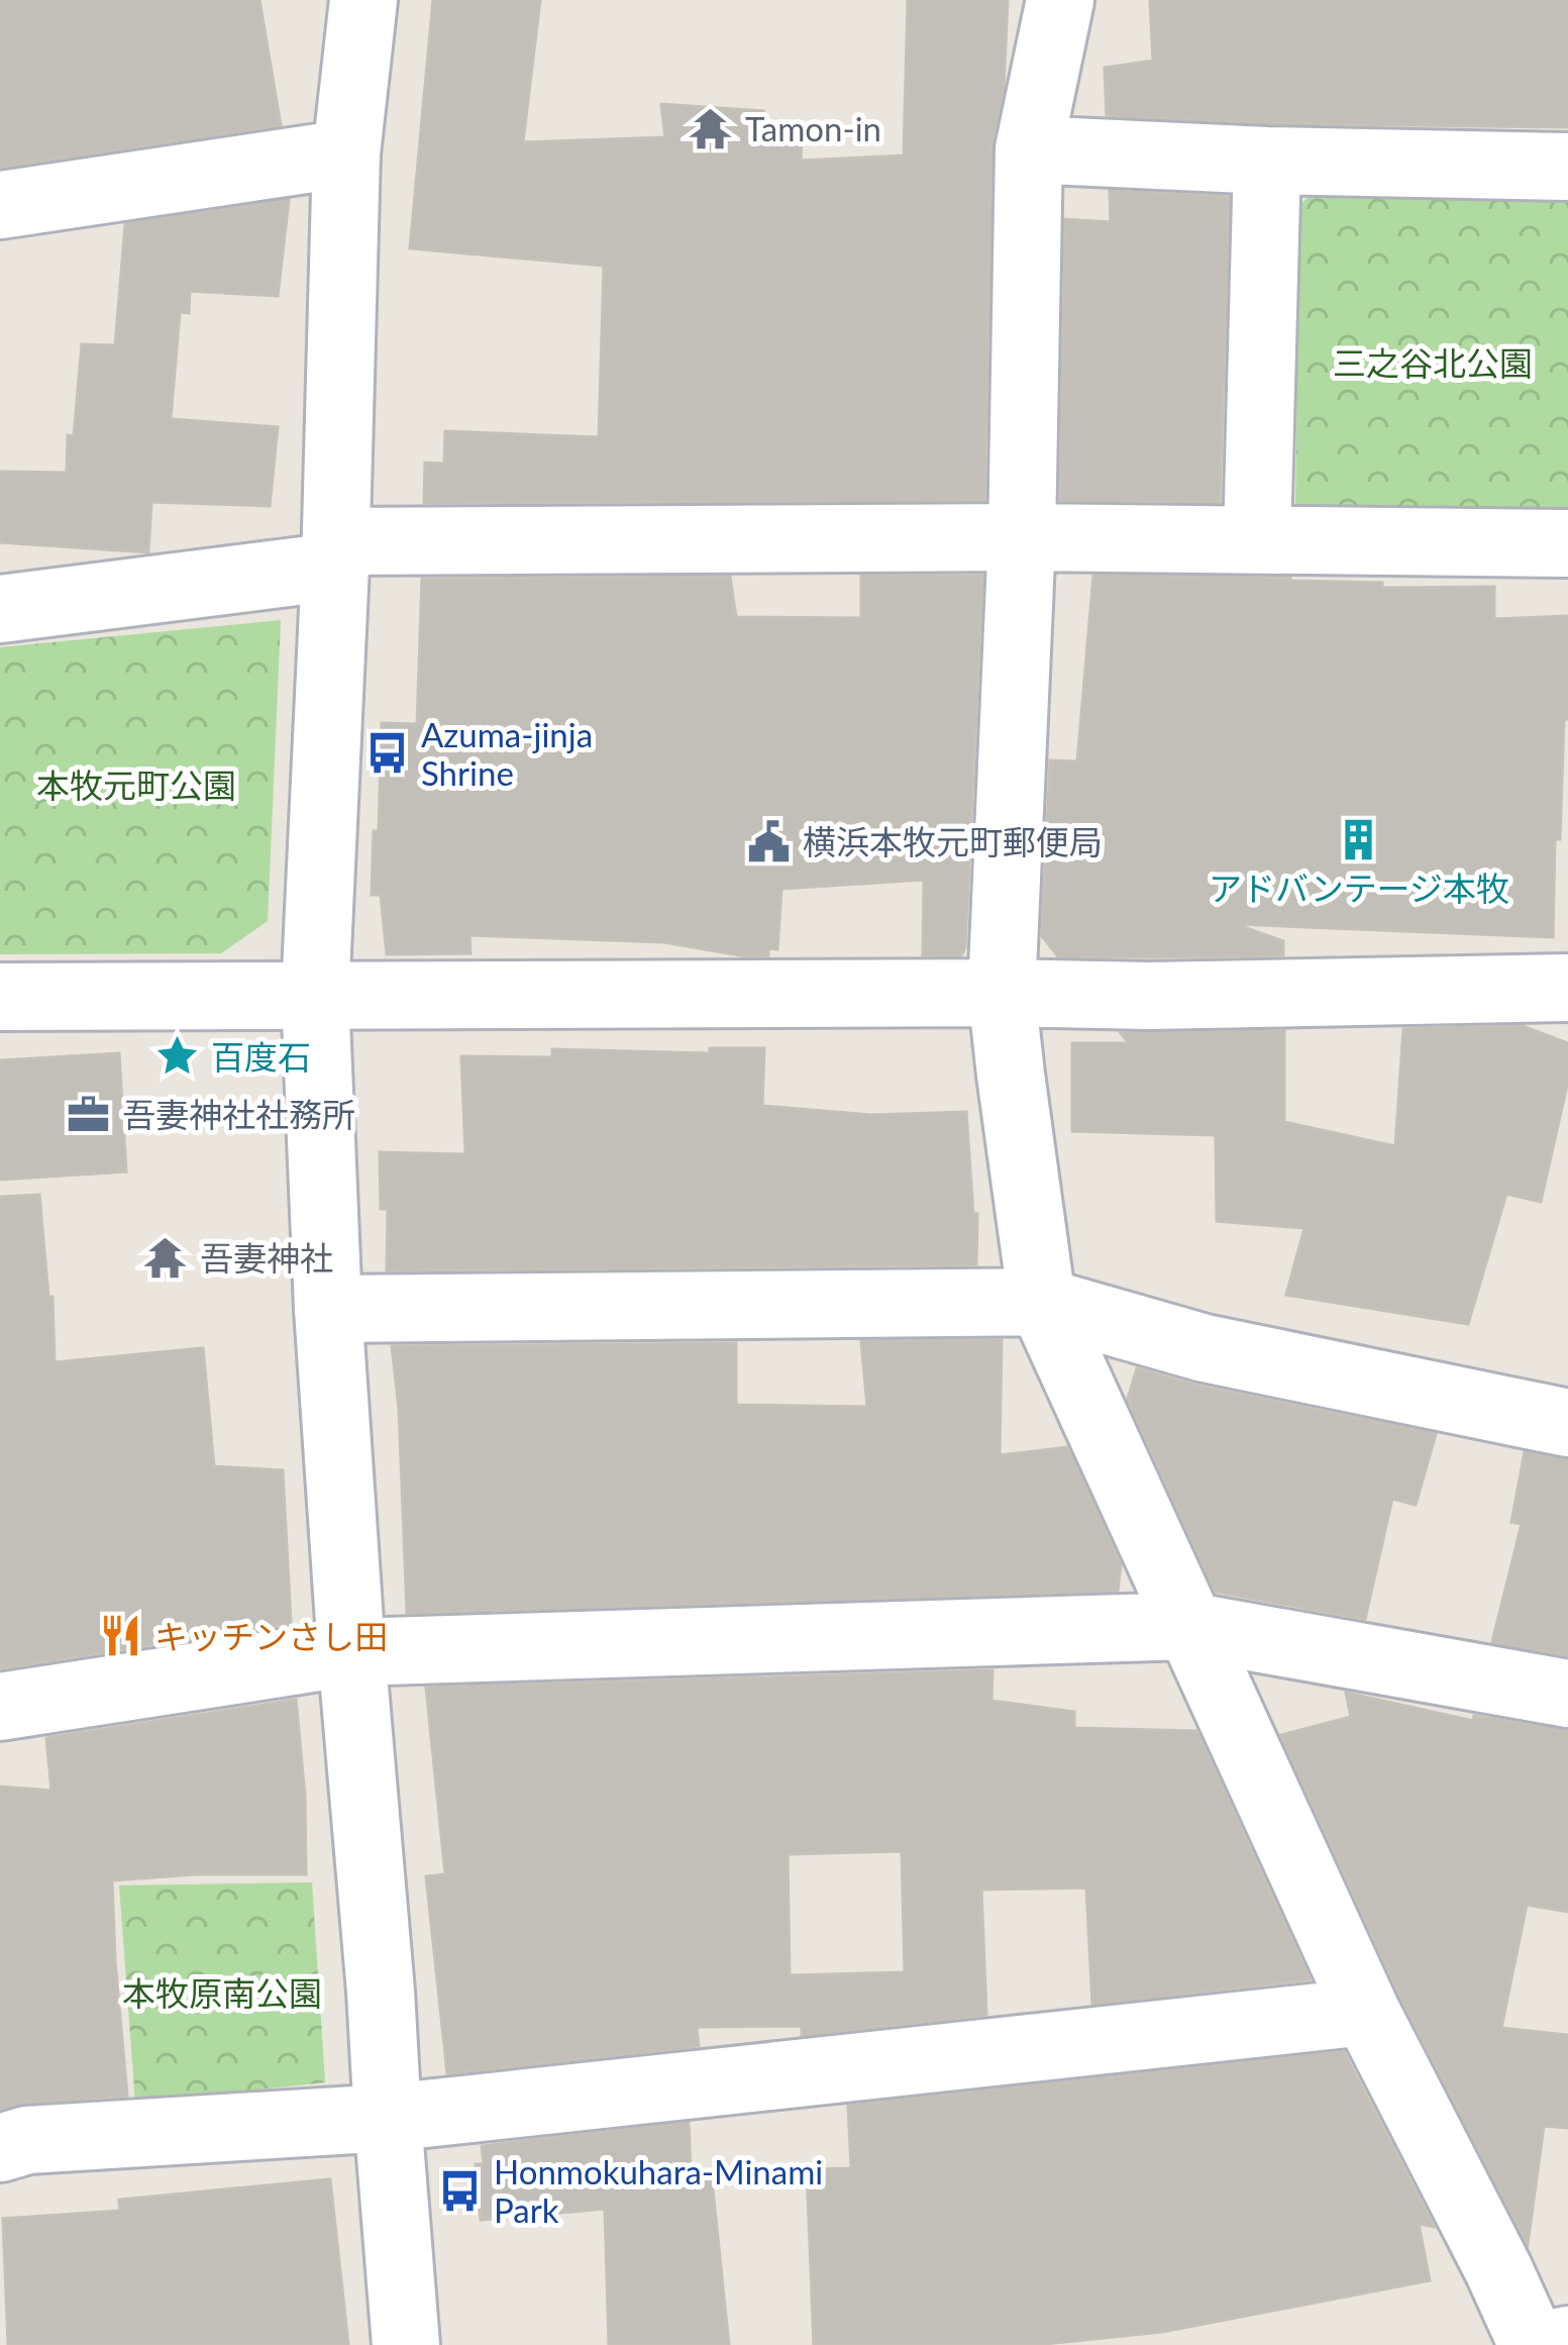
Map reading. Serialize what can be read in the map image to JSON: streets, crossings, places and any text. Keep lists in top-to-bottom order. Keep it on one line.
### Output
{"parks":["三之谷北公園","本牧元町公園","本牧原南公園"],"places":{"temple":["Tamon-in","吾妻神社"],"bus stop":["Azuma-jinja Shrine","Honmokuhara-Minami Park"],"building":["アドバンテージ本牧"],"public building":["横浜本牧元町郵便局"],"place":["百度石"],"office":["吾妻神社社務所"],"restaurant":["キッチンさし田"]}}
